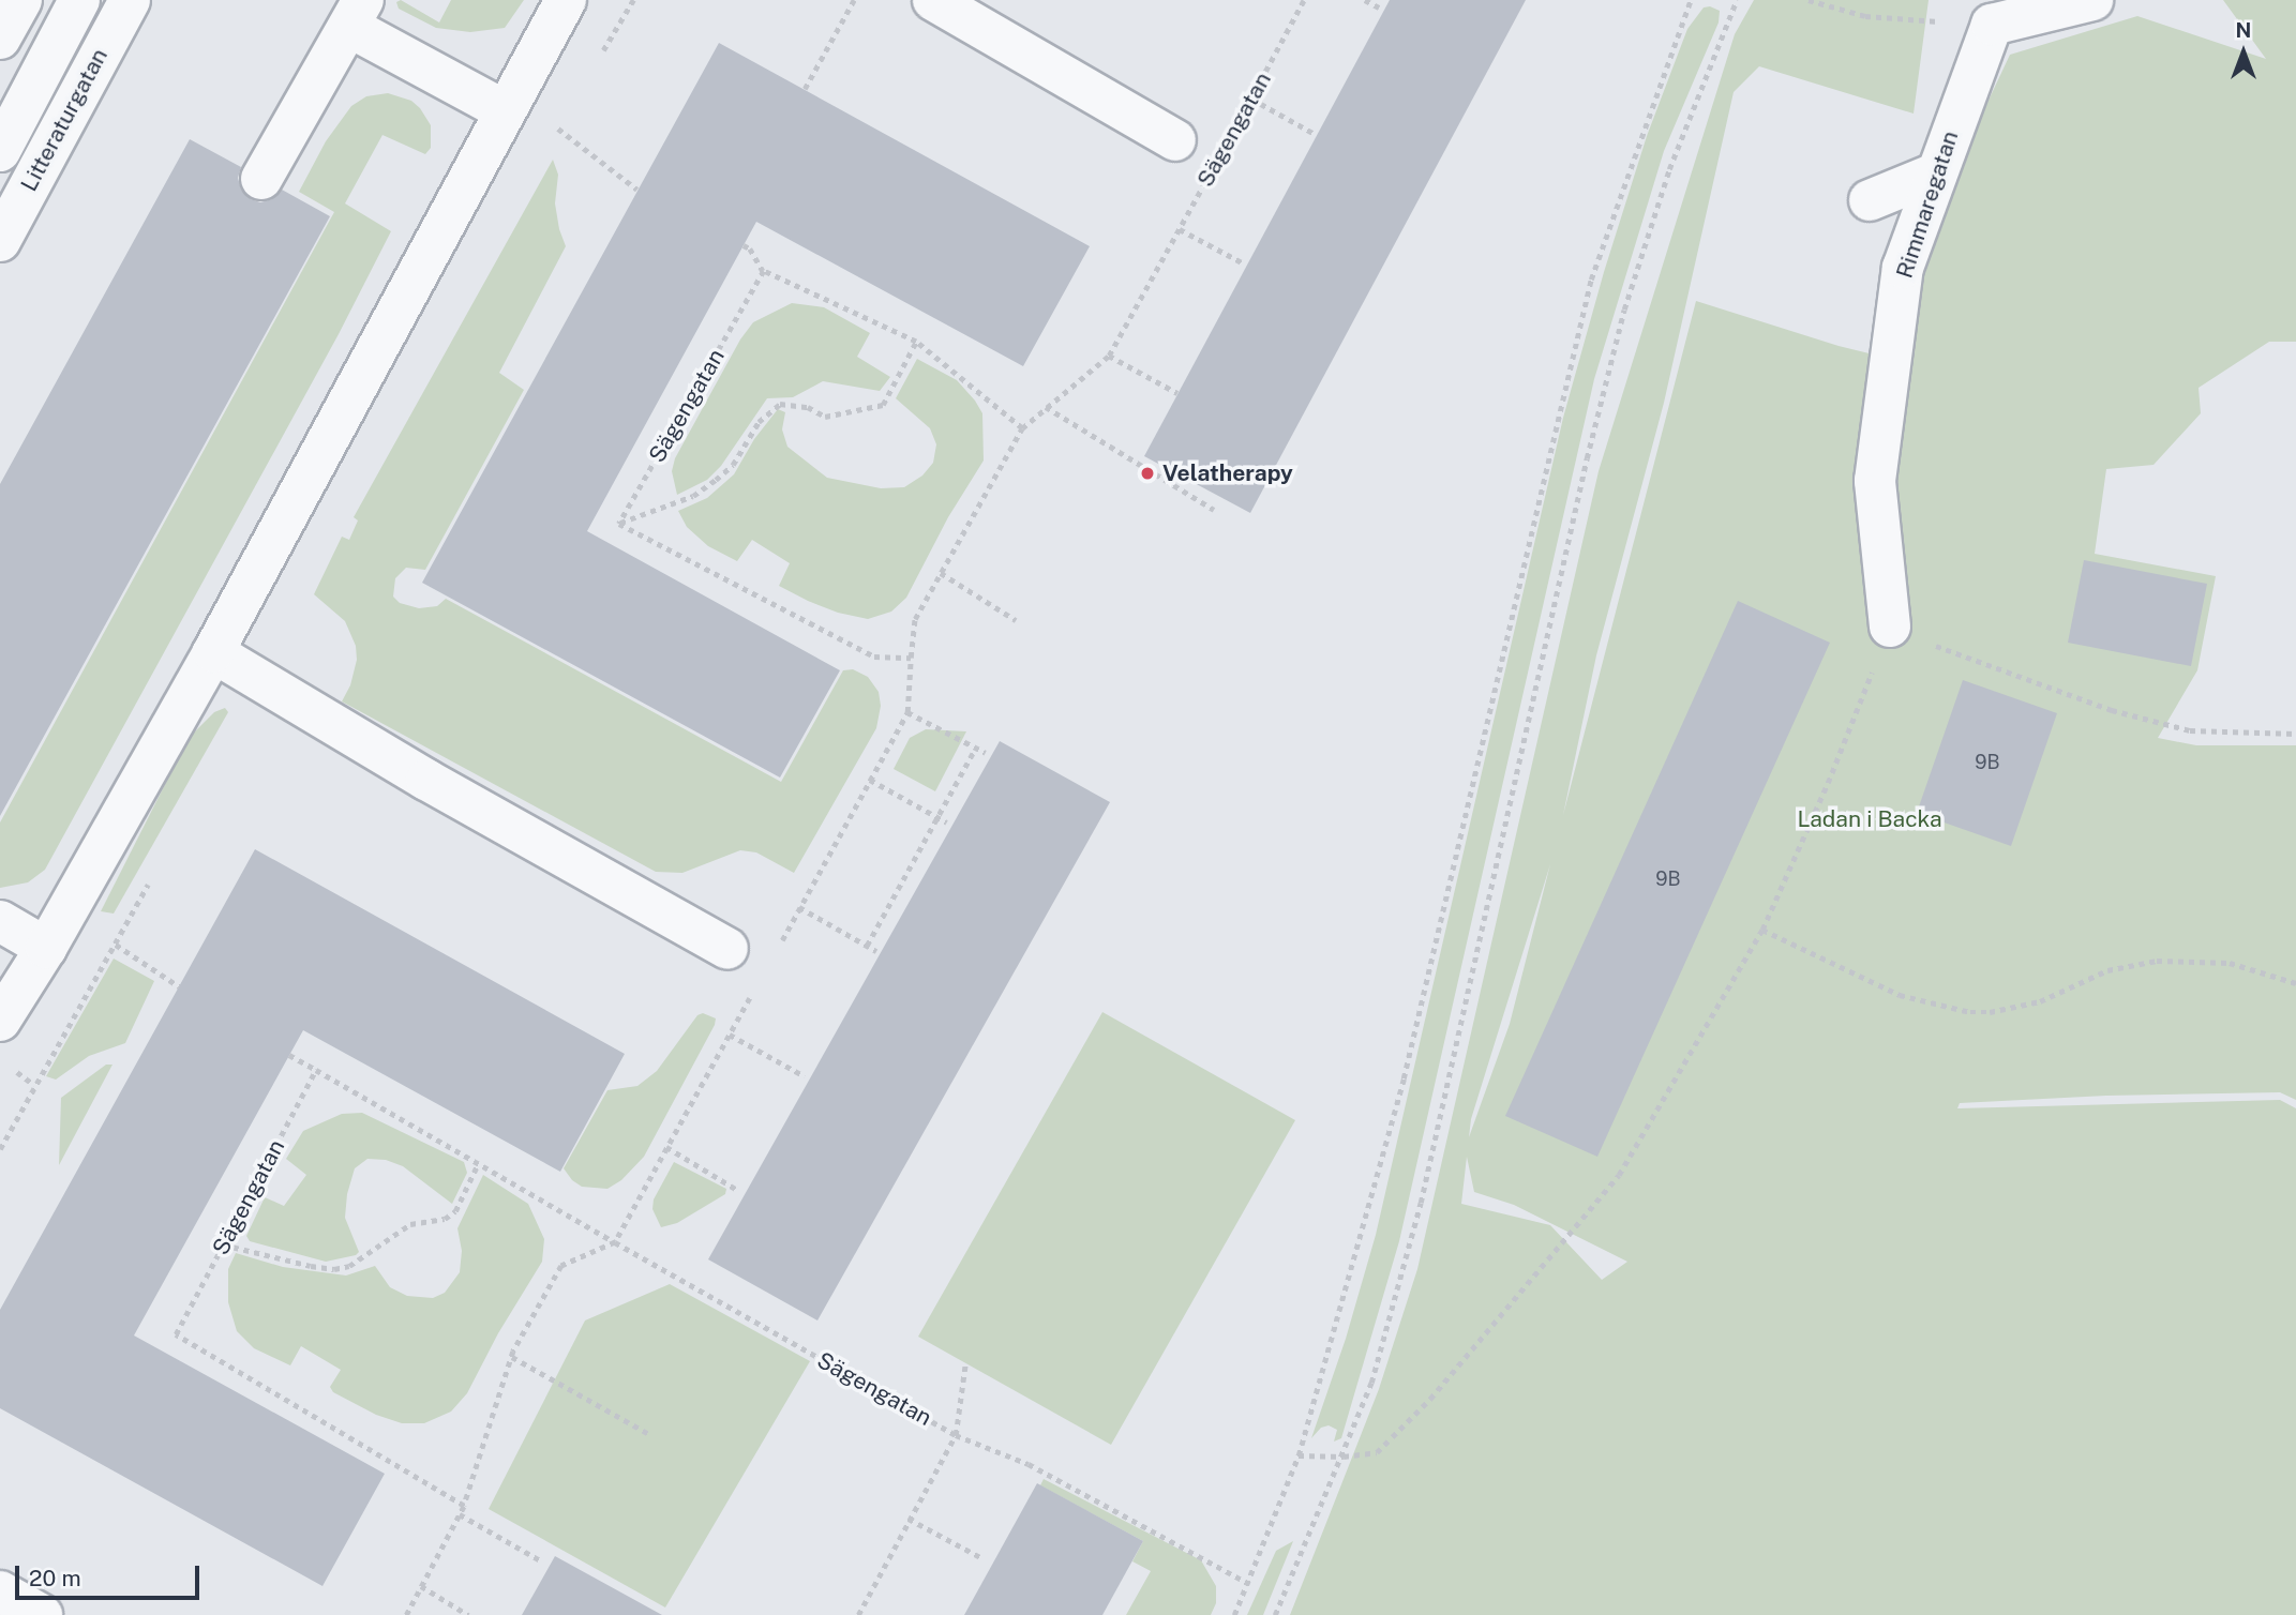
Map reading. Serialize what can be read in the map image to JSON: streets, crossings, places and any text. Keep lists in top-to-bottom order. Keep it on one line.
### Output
{"streets":{"street":["Litteraturgatan","Sägengatan","Rimmaregatan"]},"parks":["Ladan i Backa"],"places":["Velatherapy"],"house_numbers":["9B","9B"],"scale_bar":"20 m","north":"top"}
